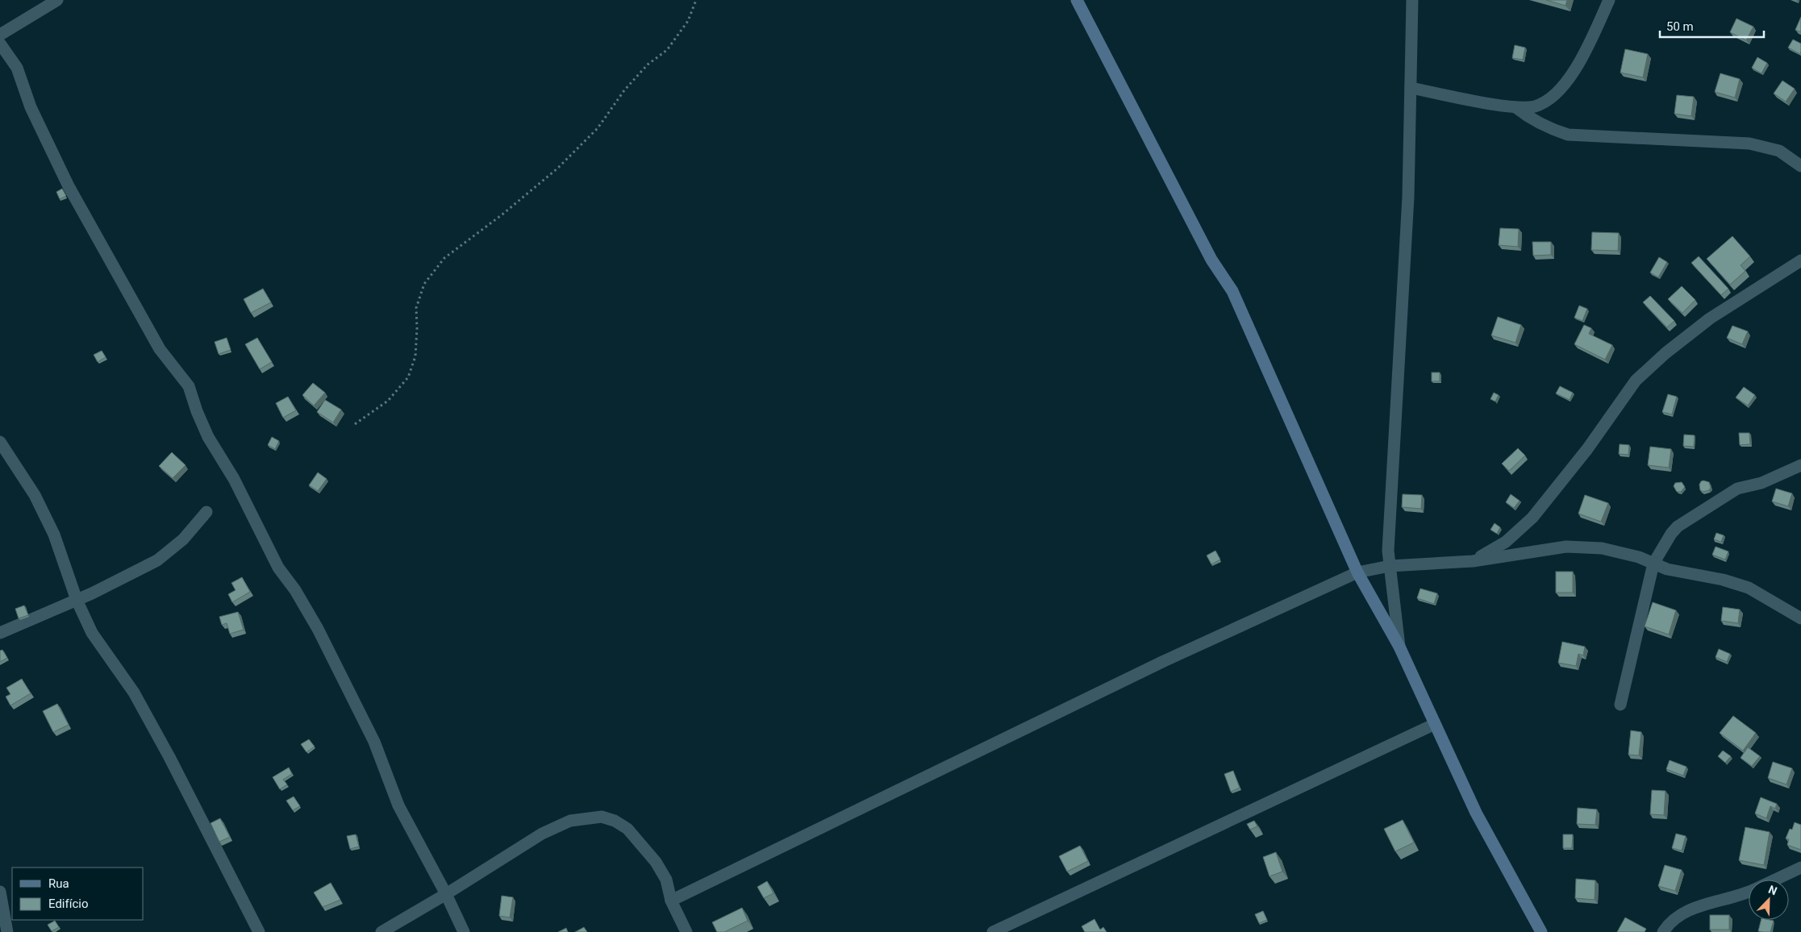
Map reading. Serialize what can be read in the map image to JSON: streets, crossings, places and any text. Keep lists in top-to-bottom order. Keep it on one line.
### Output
{"legend":["Rua","Edifício"],"scale_bar":"50 m","north":"top right"}
